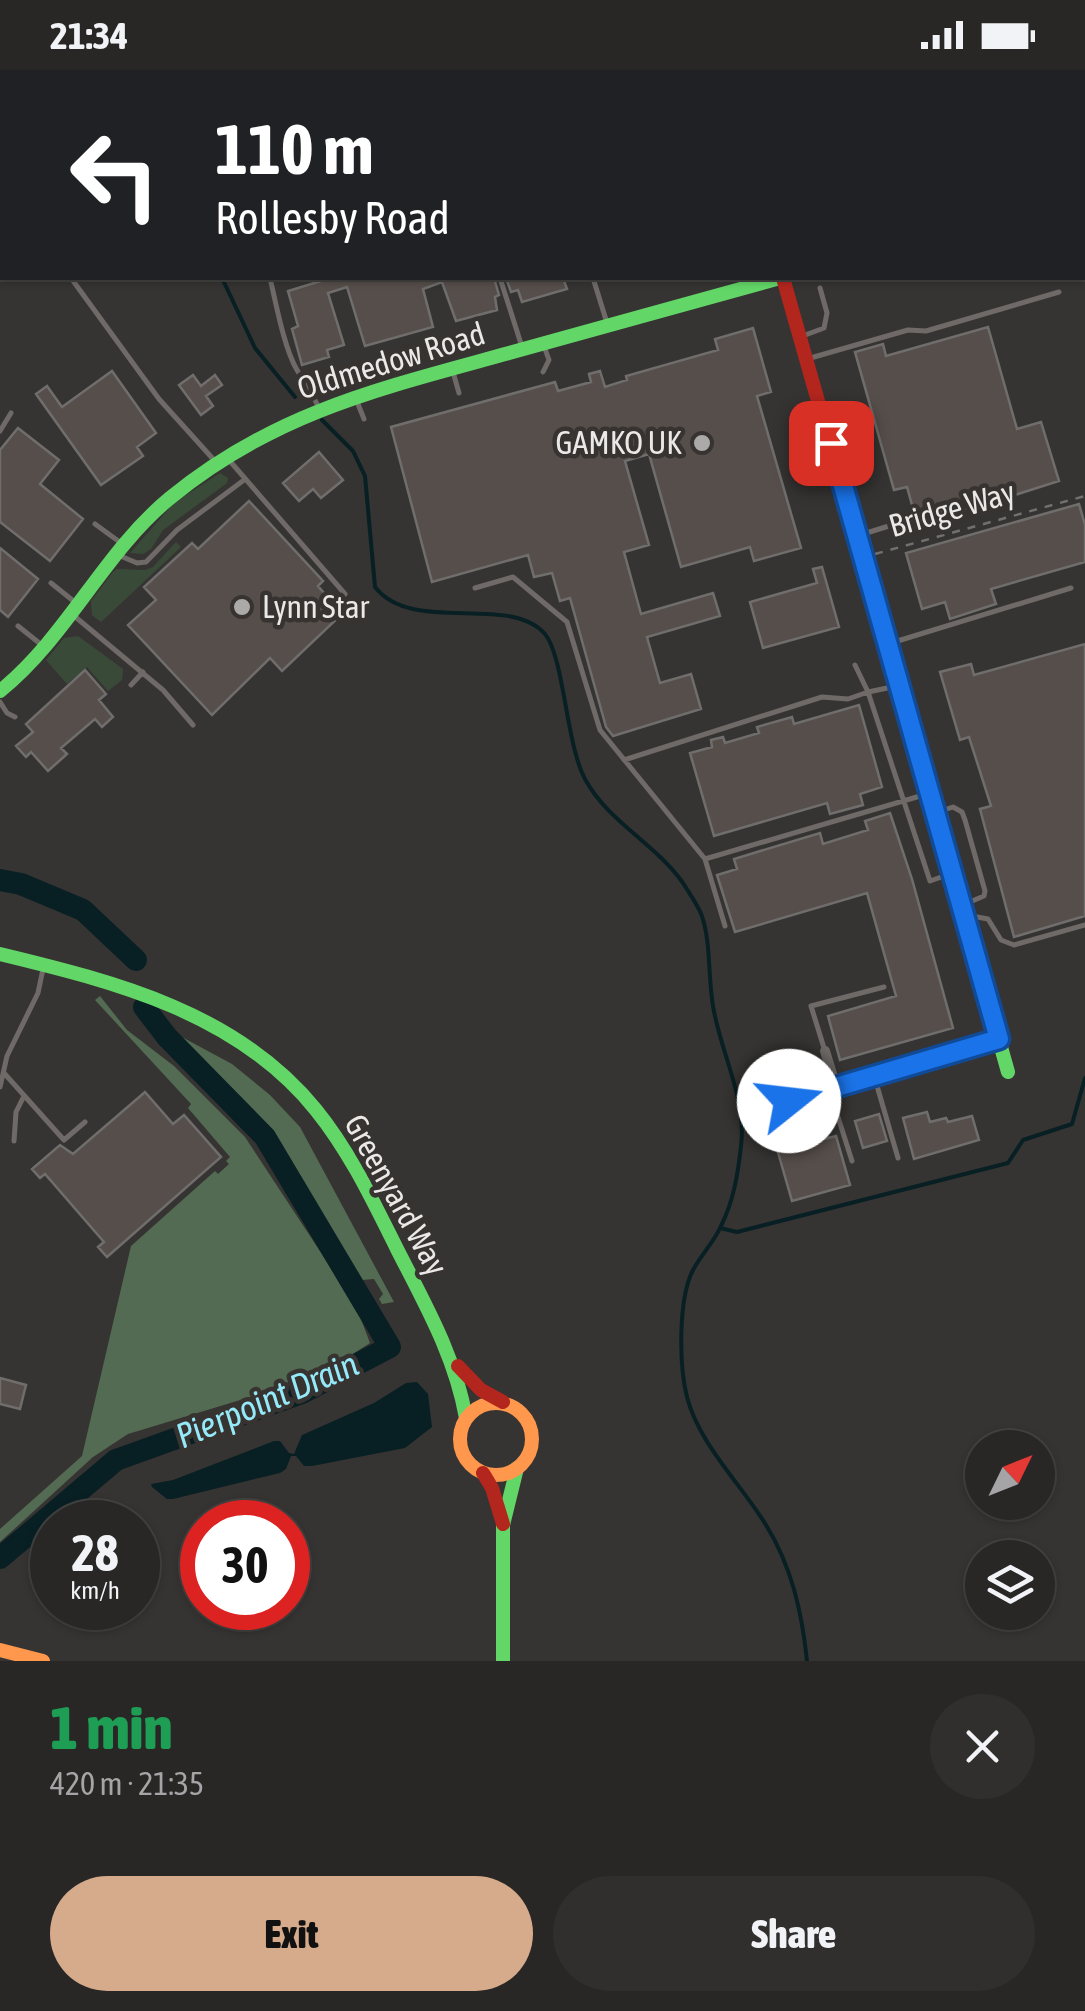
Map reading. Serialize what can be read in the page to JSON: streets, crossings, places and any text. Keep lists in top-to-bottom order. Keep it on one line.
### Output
{"streets":{"main road":["Oldmedow Road","Greenyard Way"],"path":["Bridge Way"]},"water":["Pierpoint Drain"],"places":["GAMKO UK","Lynn Star"],"north":"top right","page":{"status":"21:34","turn":["110 m","Rollesby Road"],"speed":"28 km/h","limit":"30","heading":["1 min","420 m · 21:35"],"buttons":["Exit","Share"]}}
